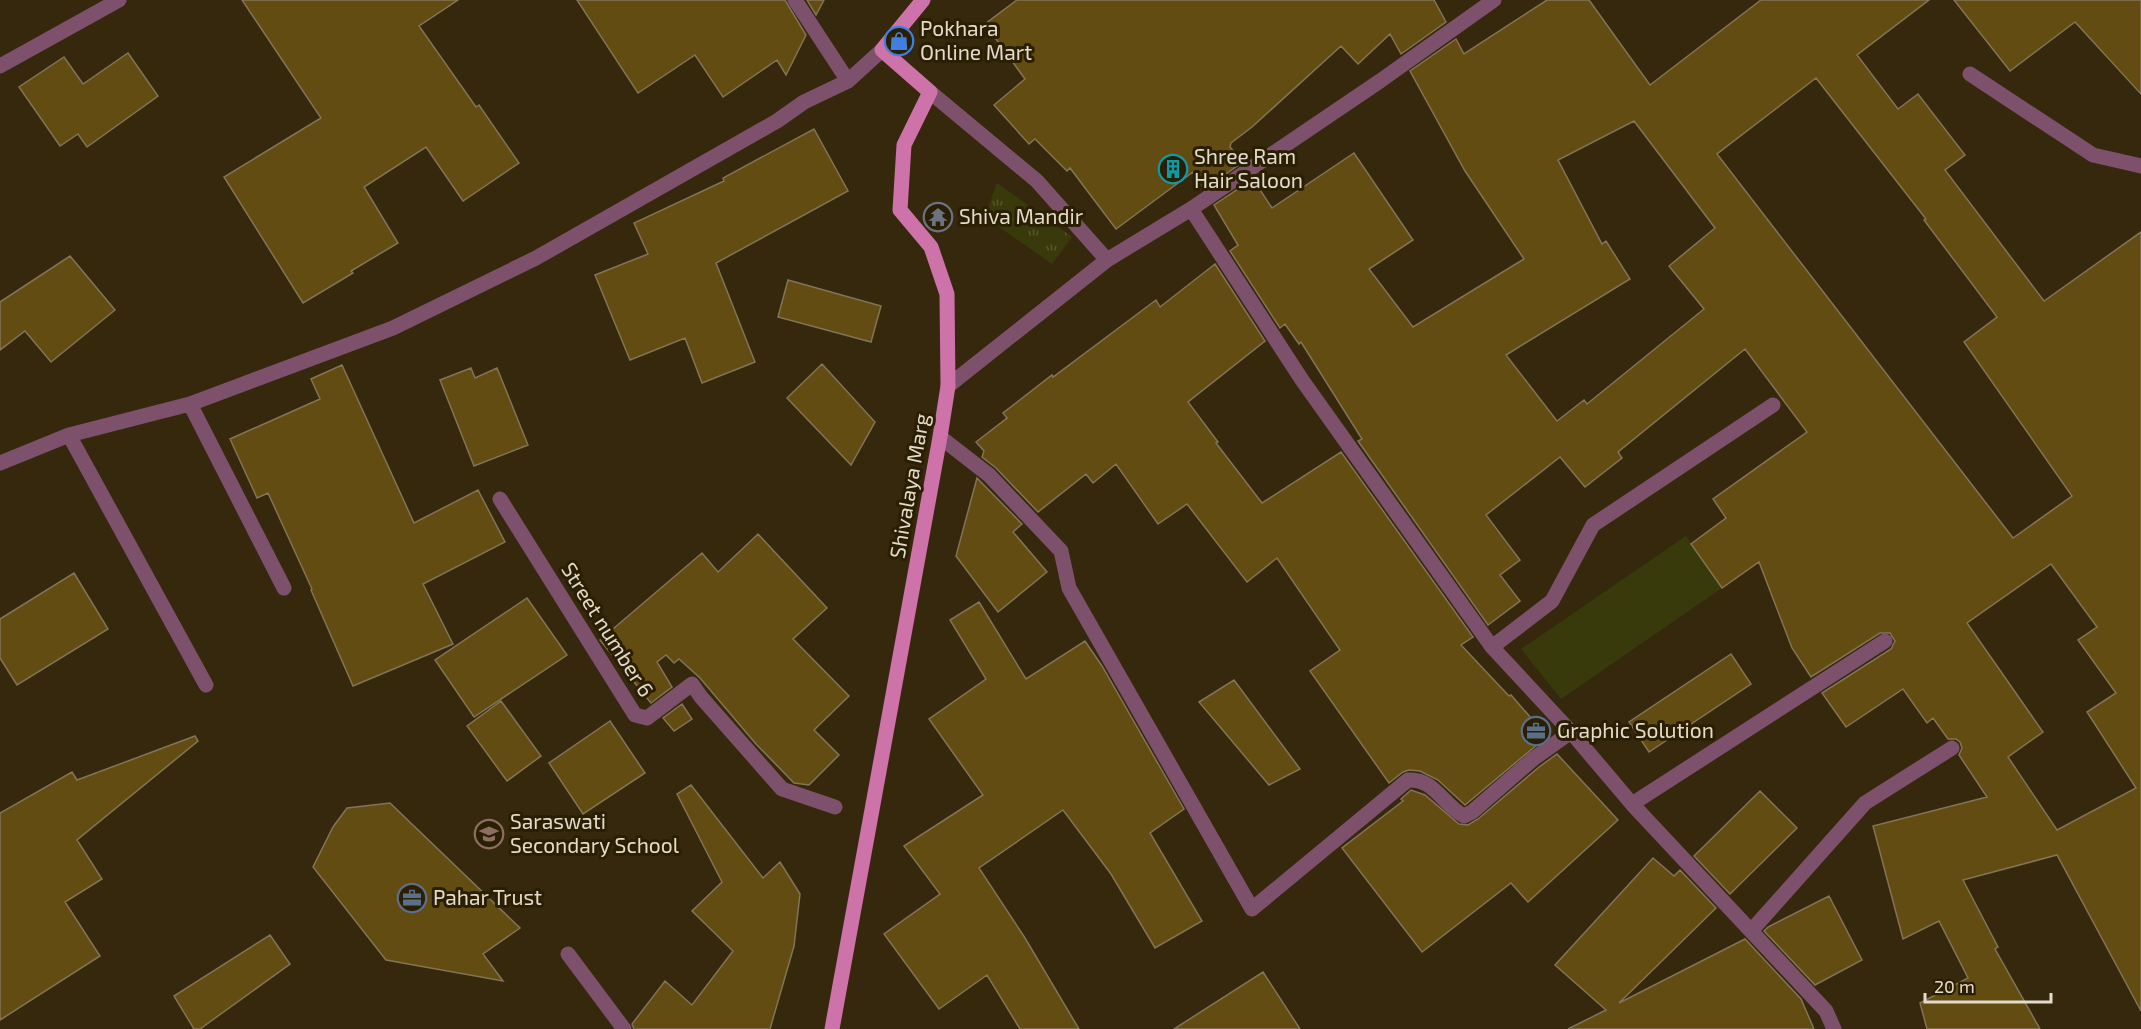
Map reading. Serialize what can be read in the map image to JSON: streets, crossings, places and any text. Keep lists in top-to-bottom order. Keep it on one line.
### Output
{"streets":{"main road":["Shivalaya Marg"],"street":["Street number 6"]},"places":{"shop":["Pokhara Online Mart"],"building":["Shree Ram Hair Saloon"],"temple":["Shiva Mandir"],"office":["Graphic Solution","Pahar Trust"],"school or university":["Saraswati Secondary School"]},"scale_bar":"20 m"}
